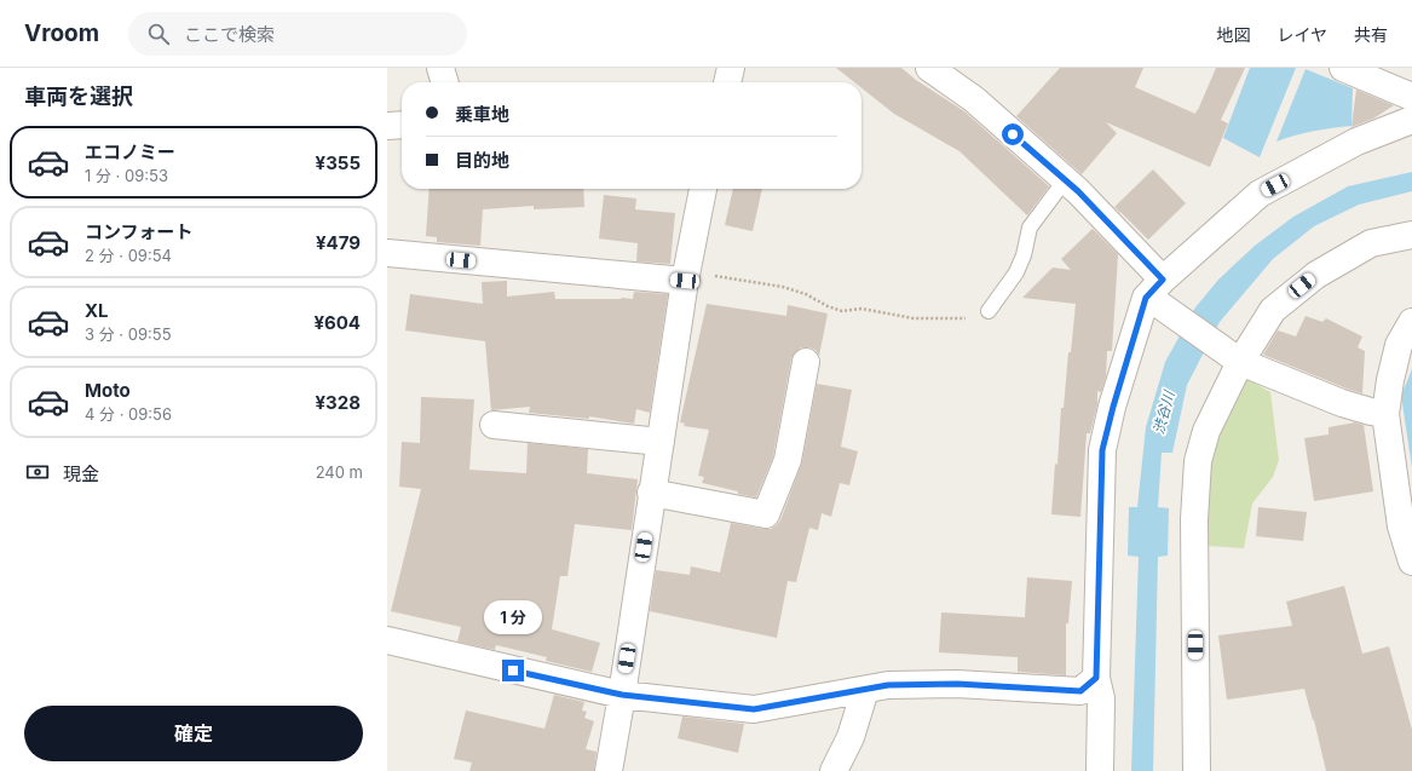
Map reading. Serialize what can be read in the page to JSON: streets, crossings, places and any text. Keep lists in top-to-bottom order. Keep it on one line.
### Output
{"water":["渋谷川"],"page":{"header":"Vroom","search":"ここで検索","nav":["地図","レイヤ","共有"],"heading":"車両を選択","banner":["乗車地","目的地"],"list":[{"name":"エコノミー","note":"1 分 · 09:53","value":"¥355"},{"name":"コンフォート","note":"2 分 · 09:54","value":"¥479"},{"name":"XL","note":"3 分 · 09:55","value":"¥604"},{"name":"Moto","note":"4 分 · 09:56","value":"¥328"}],"pay":["現金","240 m"],"bubble":"1 分","buttons":"確定"}}
